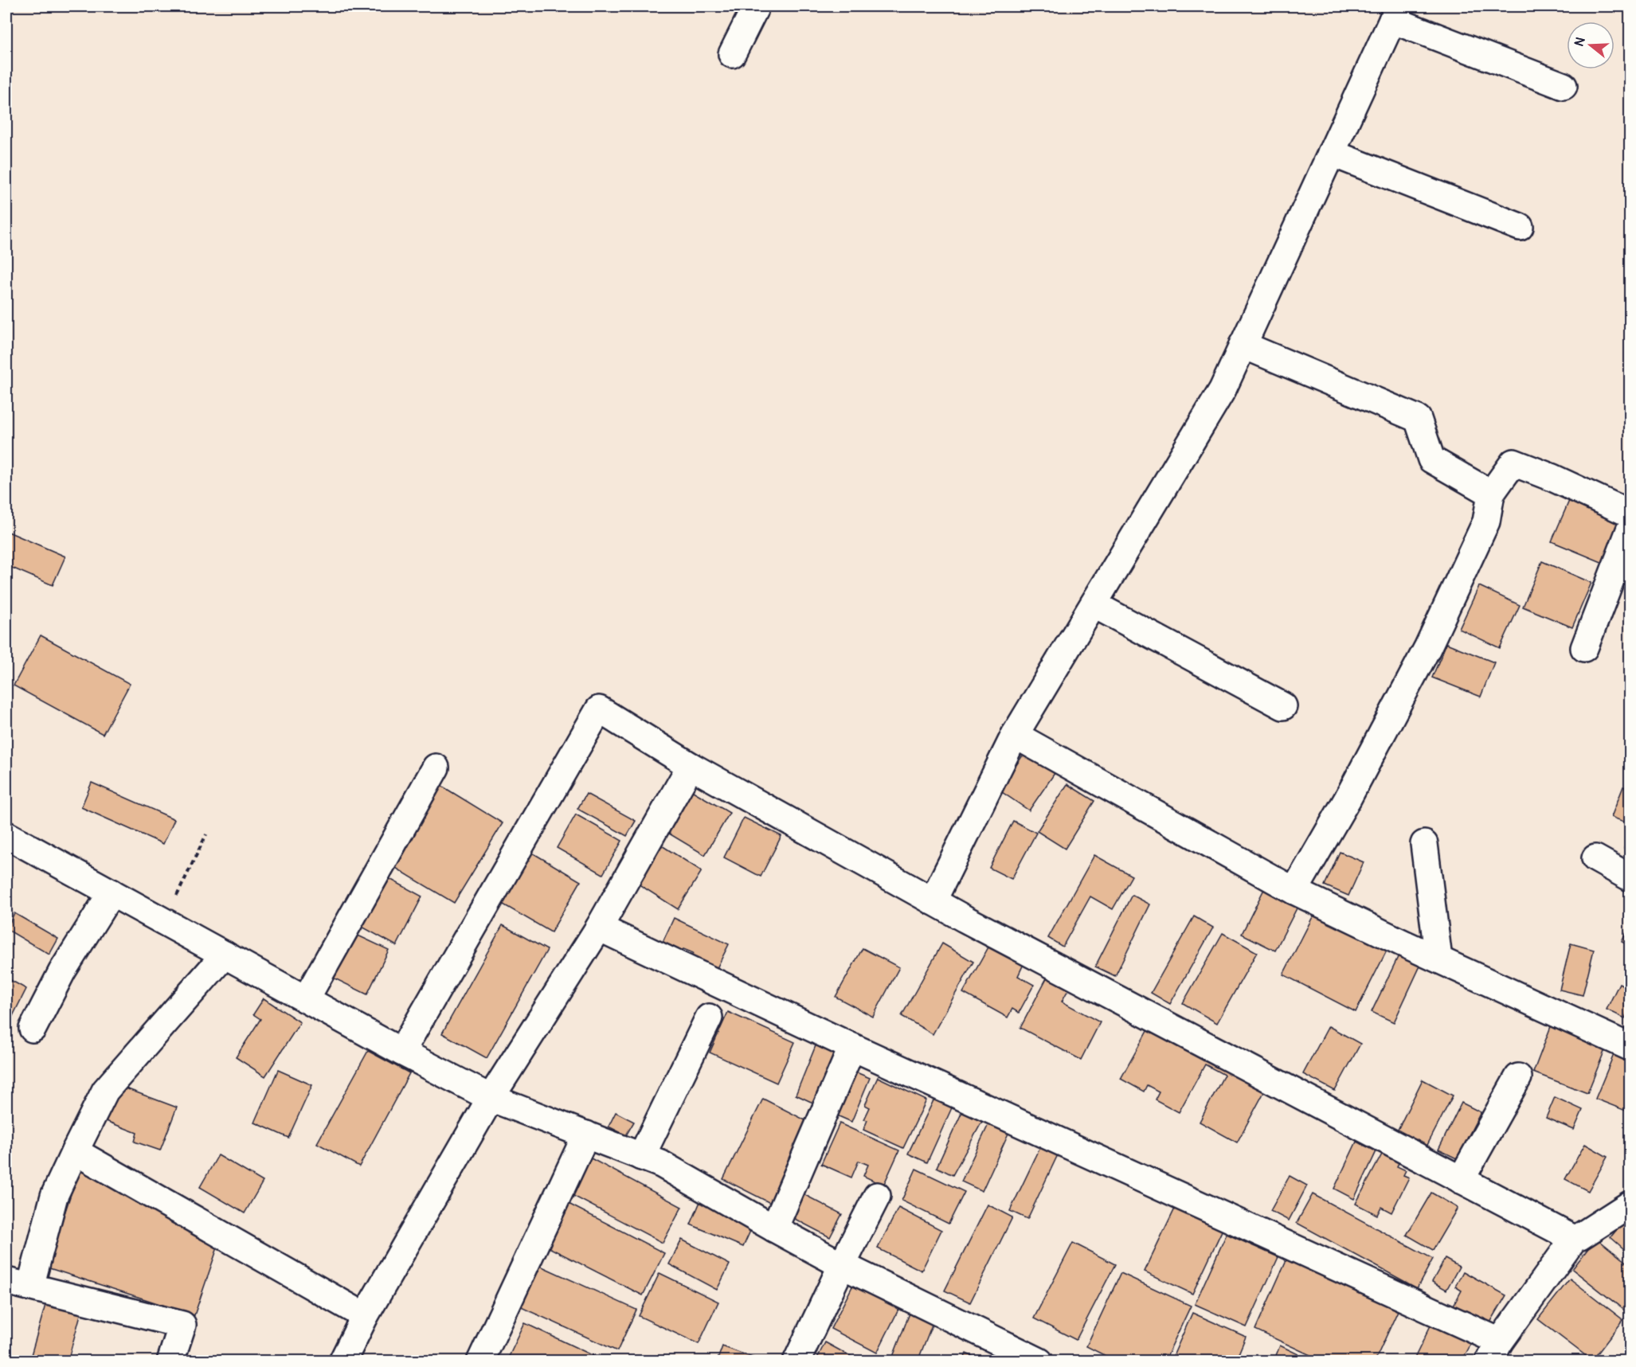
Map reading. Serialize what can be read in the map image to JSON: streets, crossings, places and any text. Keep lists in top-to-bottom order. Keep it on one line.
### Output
{"north":"left"}
